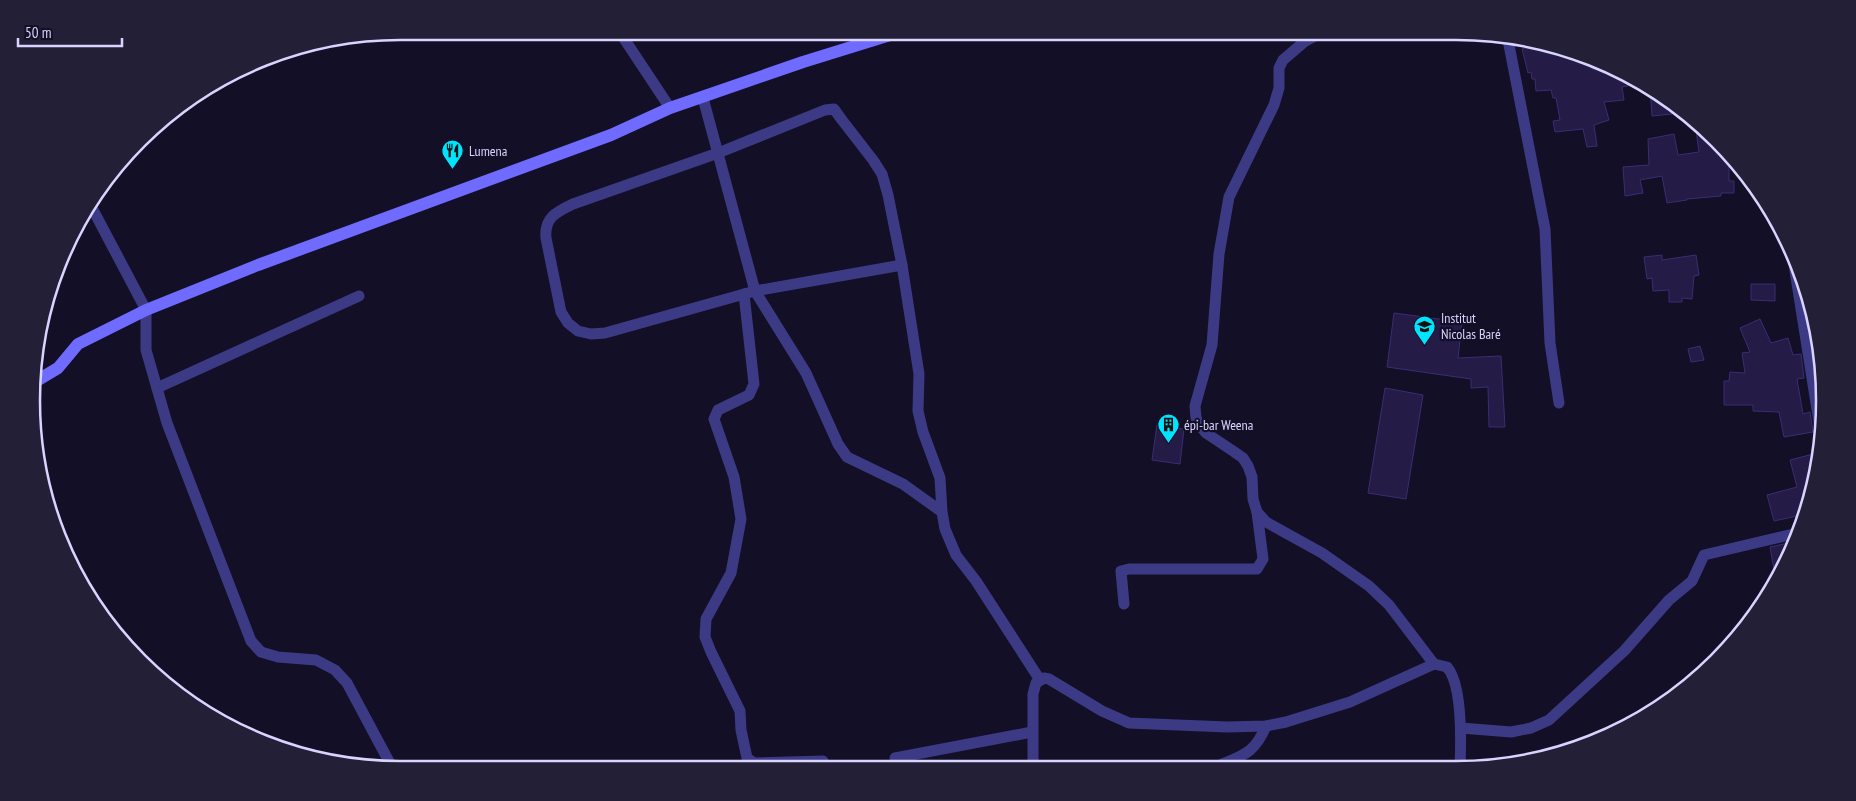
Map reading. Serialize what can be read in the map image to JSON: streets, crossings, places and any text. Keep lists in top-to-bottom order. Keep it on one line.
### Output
{"places":{"restaurant":["Lumena"],"school or university":["Institut Nicolas Baré"],"building":["épi-bar Weena"]},"scale_bar":"50 m"}
